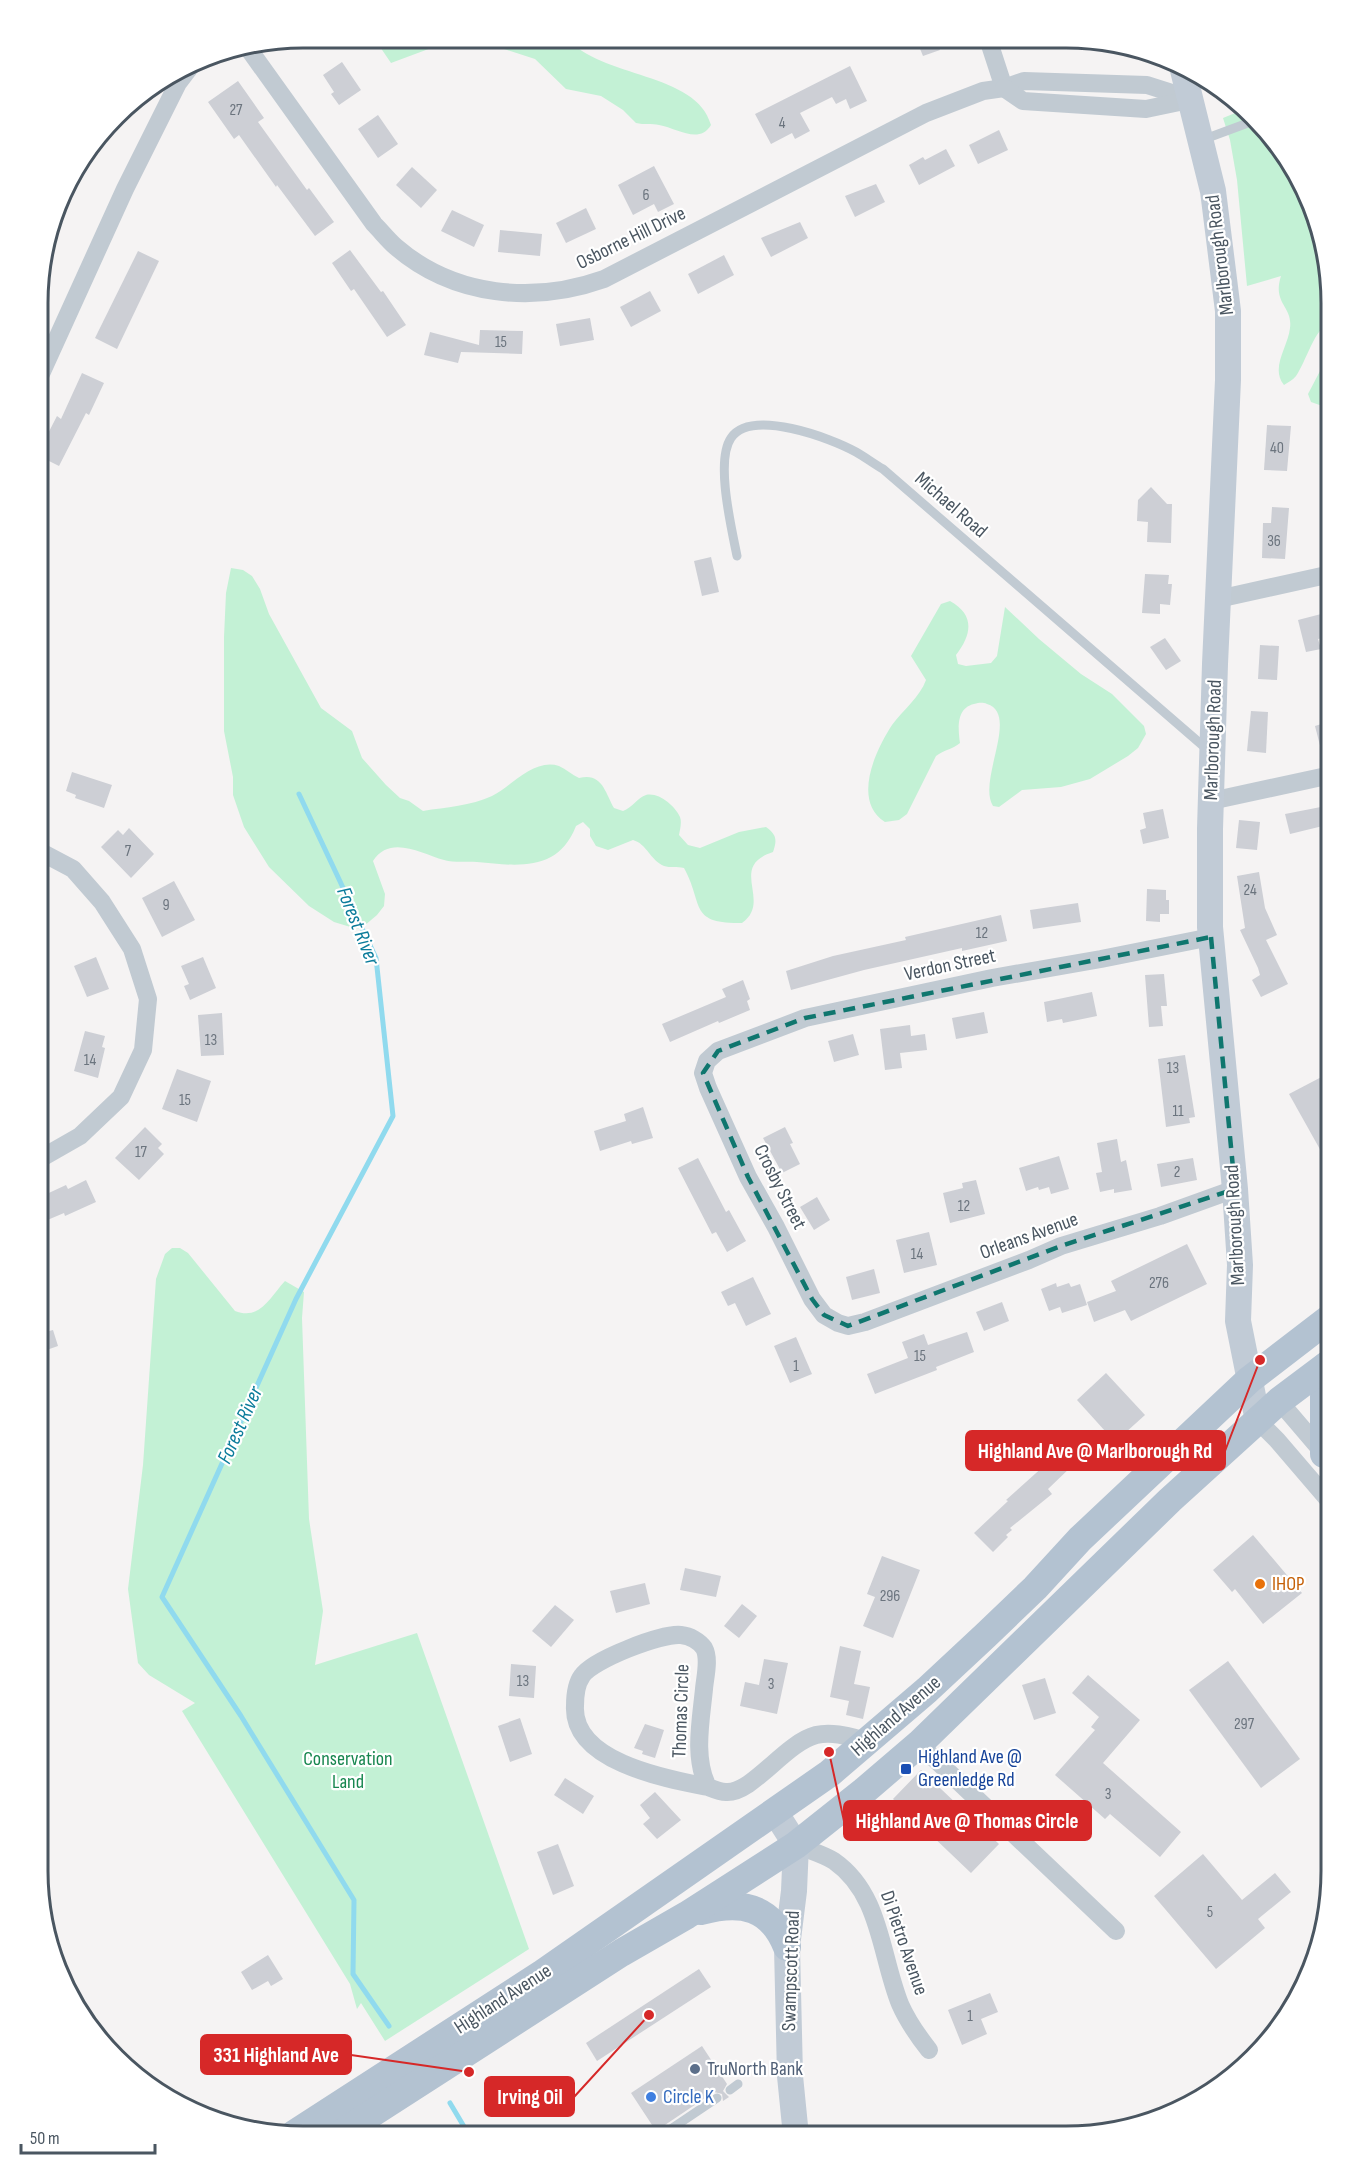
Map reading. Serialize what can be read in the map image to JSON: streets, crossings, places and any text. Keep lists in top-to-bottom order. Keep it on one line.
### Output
{"streets":{"main road":["Highland Avenue"],"street":["Osborne Hill Drive","Marlborough Road","Verdon Street","Crosby Street","Orleans Avenue","Thomas Circle","Di Pietro Avenue","Swampscott Road"],"lane":["Michael Road"]},"crossings":[["Marlborough Road","Michael Road"],["Marlborough Road","Verdon Street"],["Marlborough Road","Orleans Avenue"],["Marlborough Road","Highland Avenue"],["Verdon Street","Crosby Street"],["Crosby Street","Orleans Avenue"],["Thomas Circle","Highland Avenue"],["Highland Avenue","Di Pietro Avenue"],["Highland Avenue","Swampscott Road"],["Di Pietro Avenue","Swampscott Road"]],"water":["Forest River"],"parks":["Conservation Land"],"places":{"other":["Highland Ave @ Marlborough Rd","IHOP","Highland Ave @ Thomas Circle","Irving Oil","TruNorth Bank","331 Highland Ave","Circle K"],"transit":["Highland Ave @ Greenledge Rd"]},"house_numbers":["27","4","6","15","40","36","7","24","9","12","13","14","13","15","11","17","2","12","14","276","15","1","296","13","3","297","3","5","1"],"scale_bar":"50 m"}
